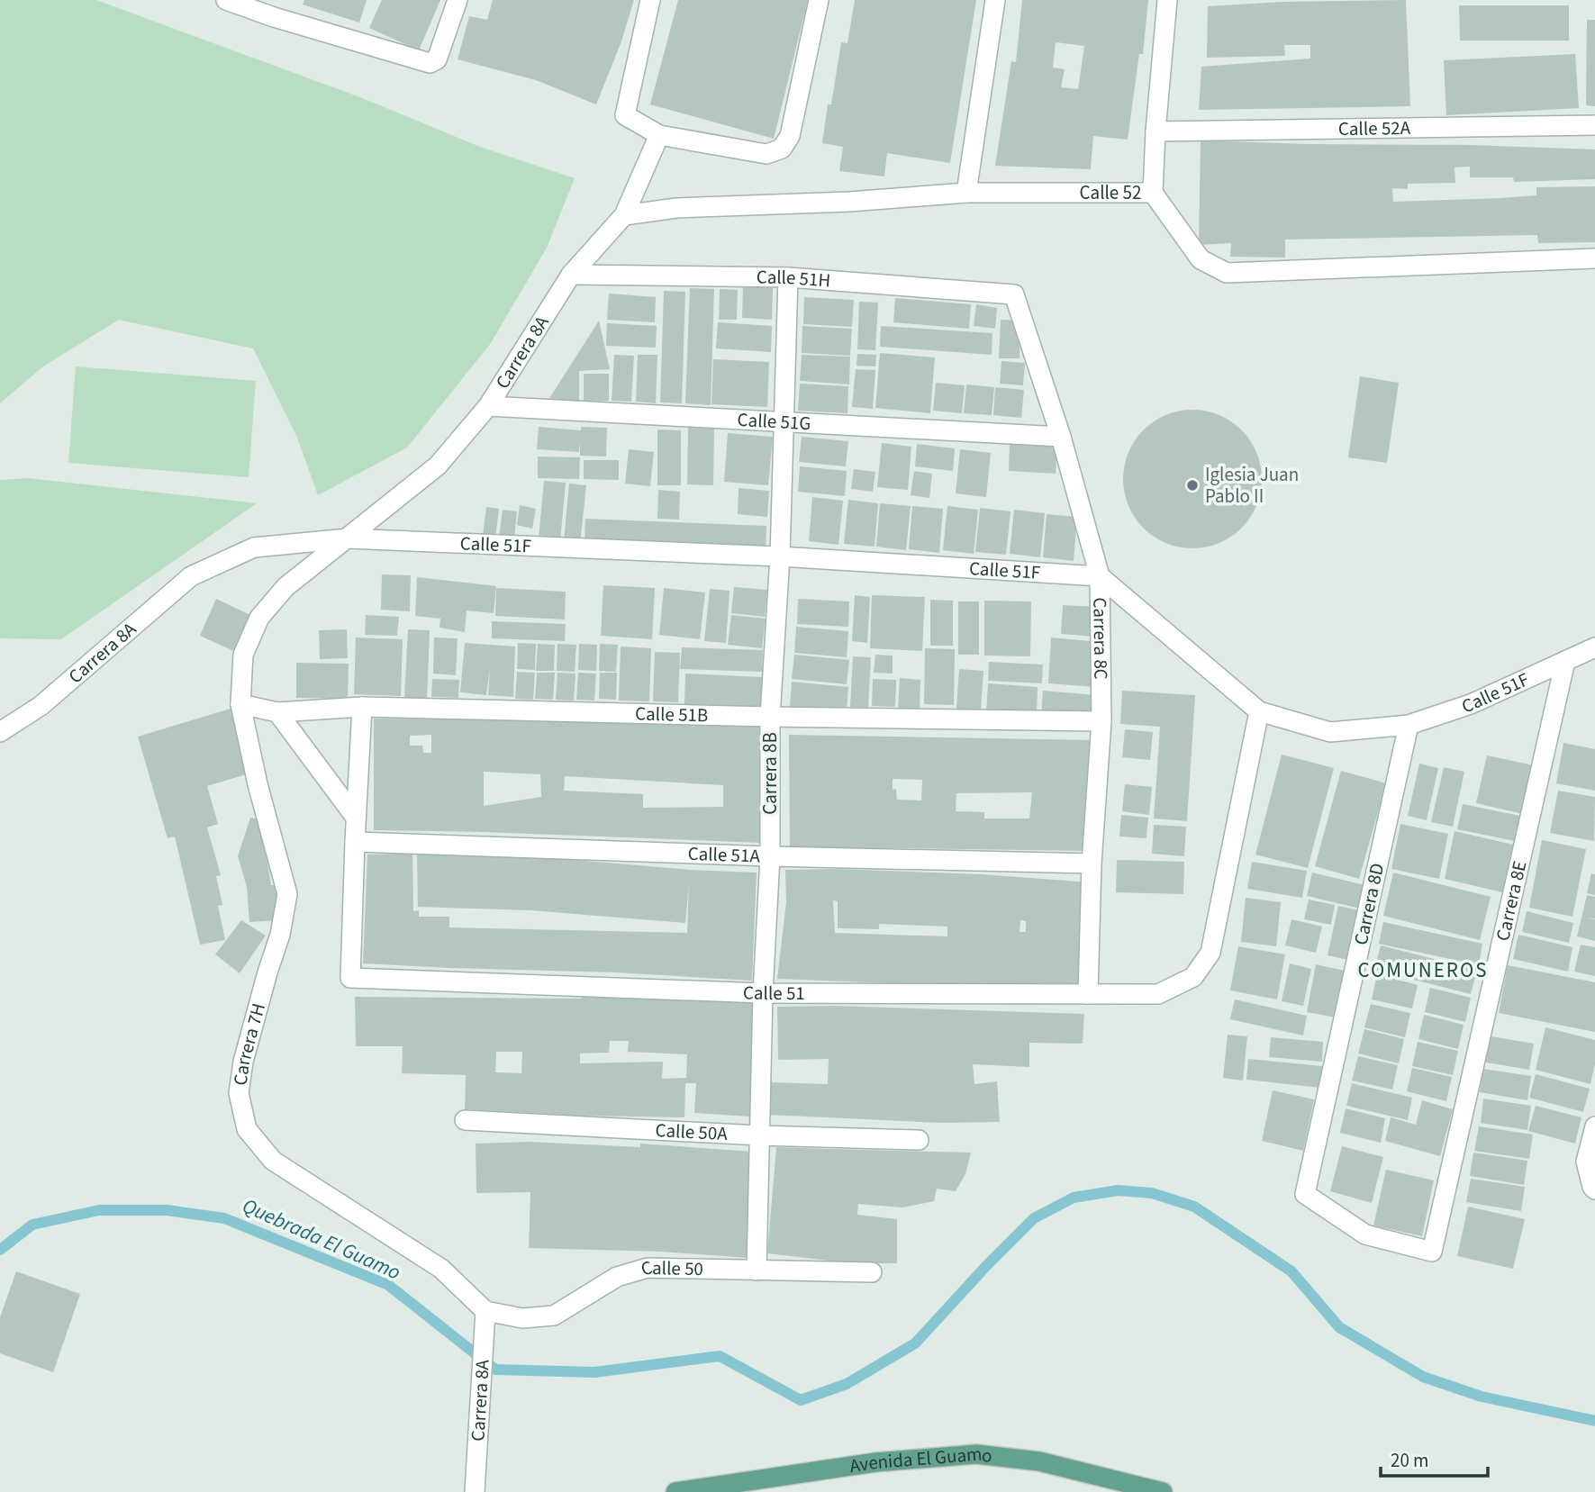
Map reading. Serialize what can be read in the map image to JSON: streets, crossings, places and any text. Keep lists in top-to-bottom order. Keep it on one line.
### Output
{"streets":{"main road":["Avenida El Guamo"],"street":["Calle 52A","Calle 52","Calle 51H","Carrera 8A","Calle 51G","Calle 51F","Carrera 8C","Calle 51B","Carrera 8B","Calle 51A","Carrera 8E","Carrera 8D","Calle 51","Carrera 7H","Calle 50A","Calle 50"]},"crossings":[["Calle 52","Carrera 8A"],["Calle 51H","Carrera 8A"],["Calle 51H","Carrera 8C"],["Calle 51H","Carrera 8B"],["Carrera 8A","Calle 51G"],["Carrera 8A","Calle 51F"],["Carrera 8A","Calle 51B"],["Carrera 8A","Carrera 7H"],["Carrera 8A","Calle 50"],["Calle 51G","Carrera 8C"],["Calle 51G","Carrera 8B"],["Calle 51F","Carrera 8C"],["Calle 51F","Carrera 8B"],["Calle 51F","Carrera 8E"],["Calle 51F","Carrera 8D"],["Calle 51F","Calle 51"],["Carrera 8C","Calle 51B"],["Carrera 8C","Calle 51A"],["Carrera 8C","Calle 51"],["Calle 51B","Carrera 8B"],["Calle 51B","Carrera 7H"],["Carrera 8B","Calle 51A"],["Carrera 8B","Calle 51"],["Carrera 8B","Calle 50A"],["Carrera 8B","Calle 50"],["Calle 51A","Calle 51"],["Carrera 8E","Carrera 8D"],["Carrera 7H","Calle 50"]],"districts":["COMUNEROS"],"water":["Quebrada El Guamo"],"places":["Iglesia Juan Pablo II"],"scale_bar":"20 m"}
